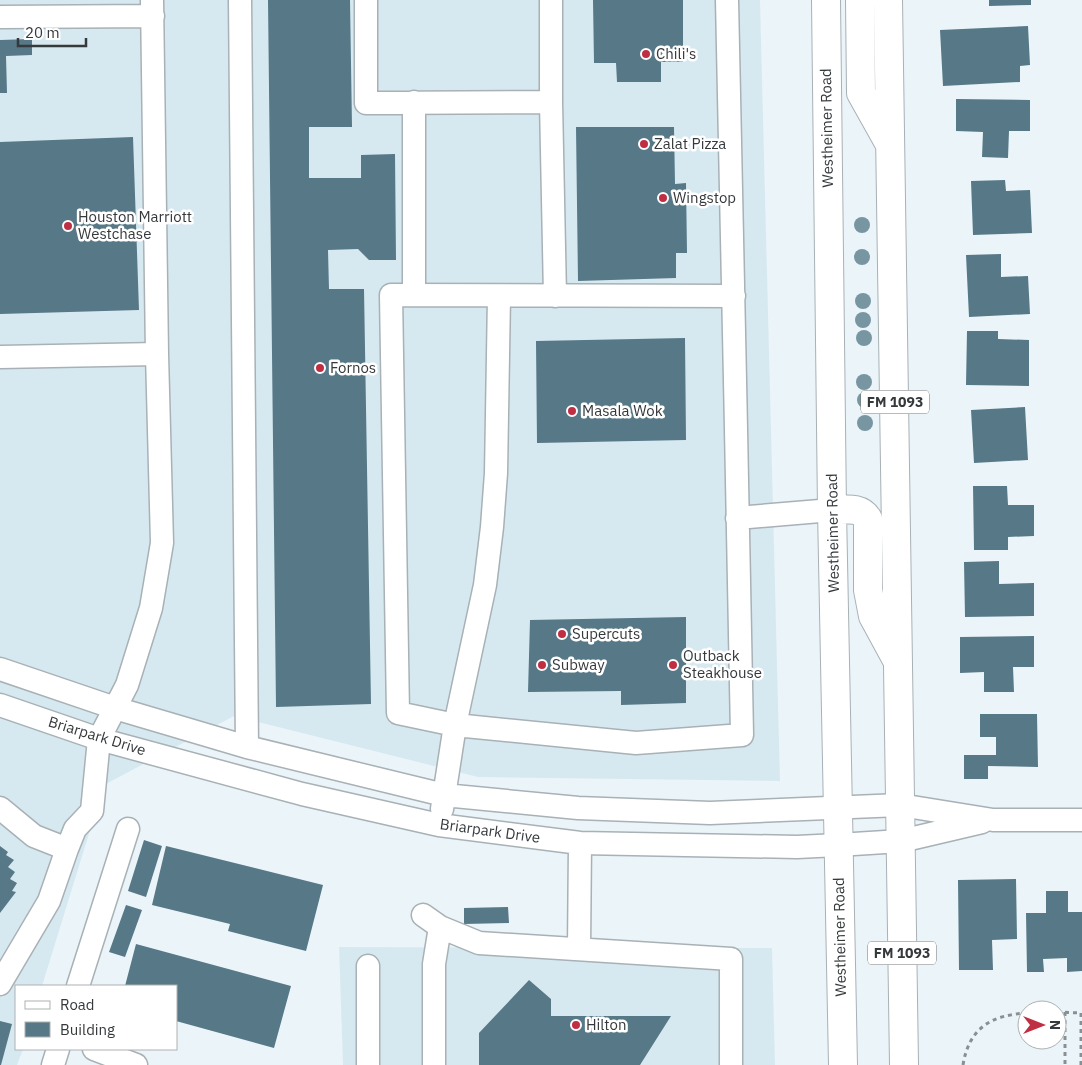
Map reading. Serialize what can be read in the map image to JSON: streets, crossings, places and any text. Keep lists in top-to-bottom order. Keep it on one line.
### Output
{"streets":{"main road":["Westheimer Road","FM 1093"],"street":["Briarpark Drive"]},"crossings":[["Westheimer Road","Briarpark Drive"],["FM 1093","Briarpark Drive"]],"places":["Chili's","Zalat Pizza","Wingstop","Houston Marriott Westchase","Fornos","Masala Wok","Supercuts","Subway","Outback Steakhouse","Hilton"],"legend":["Road","Building"],"scale_bar":"20 m","north":"right"}
